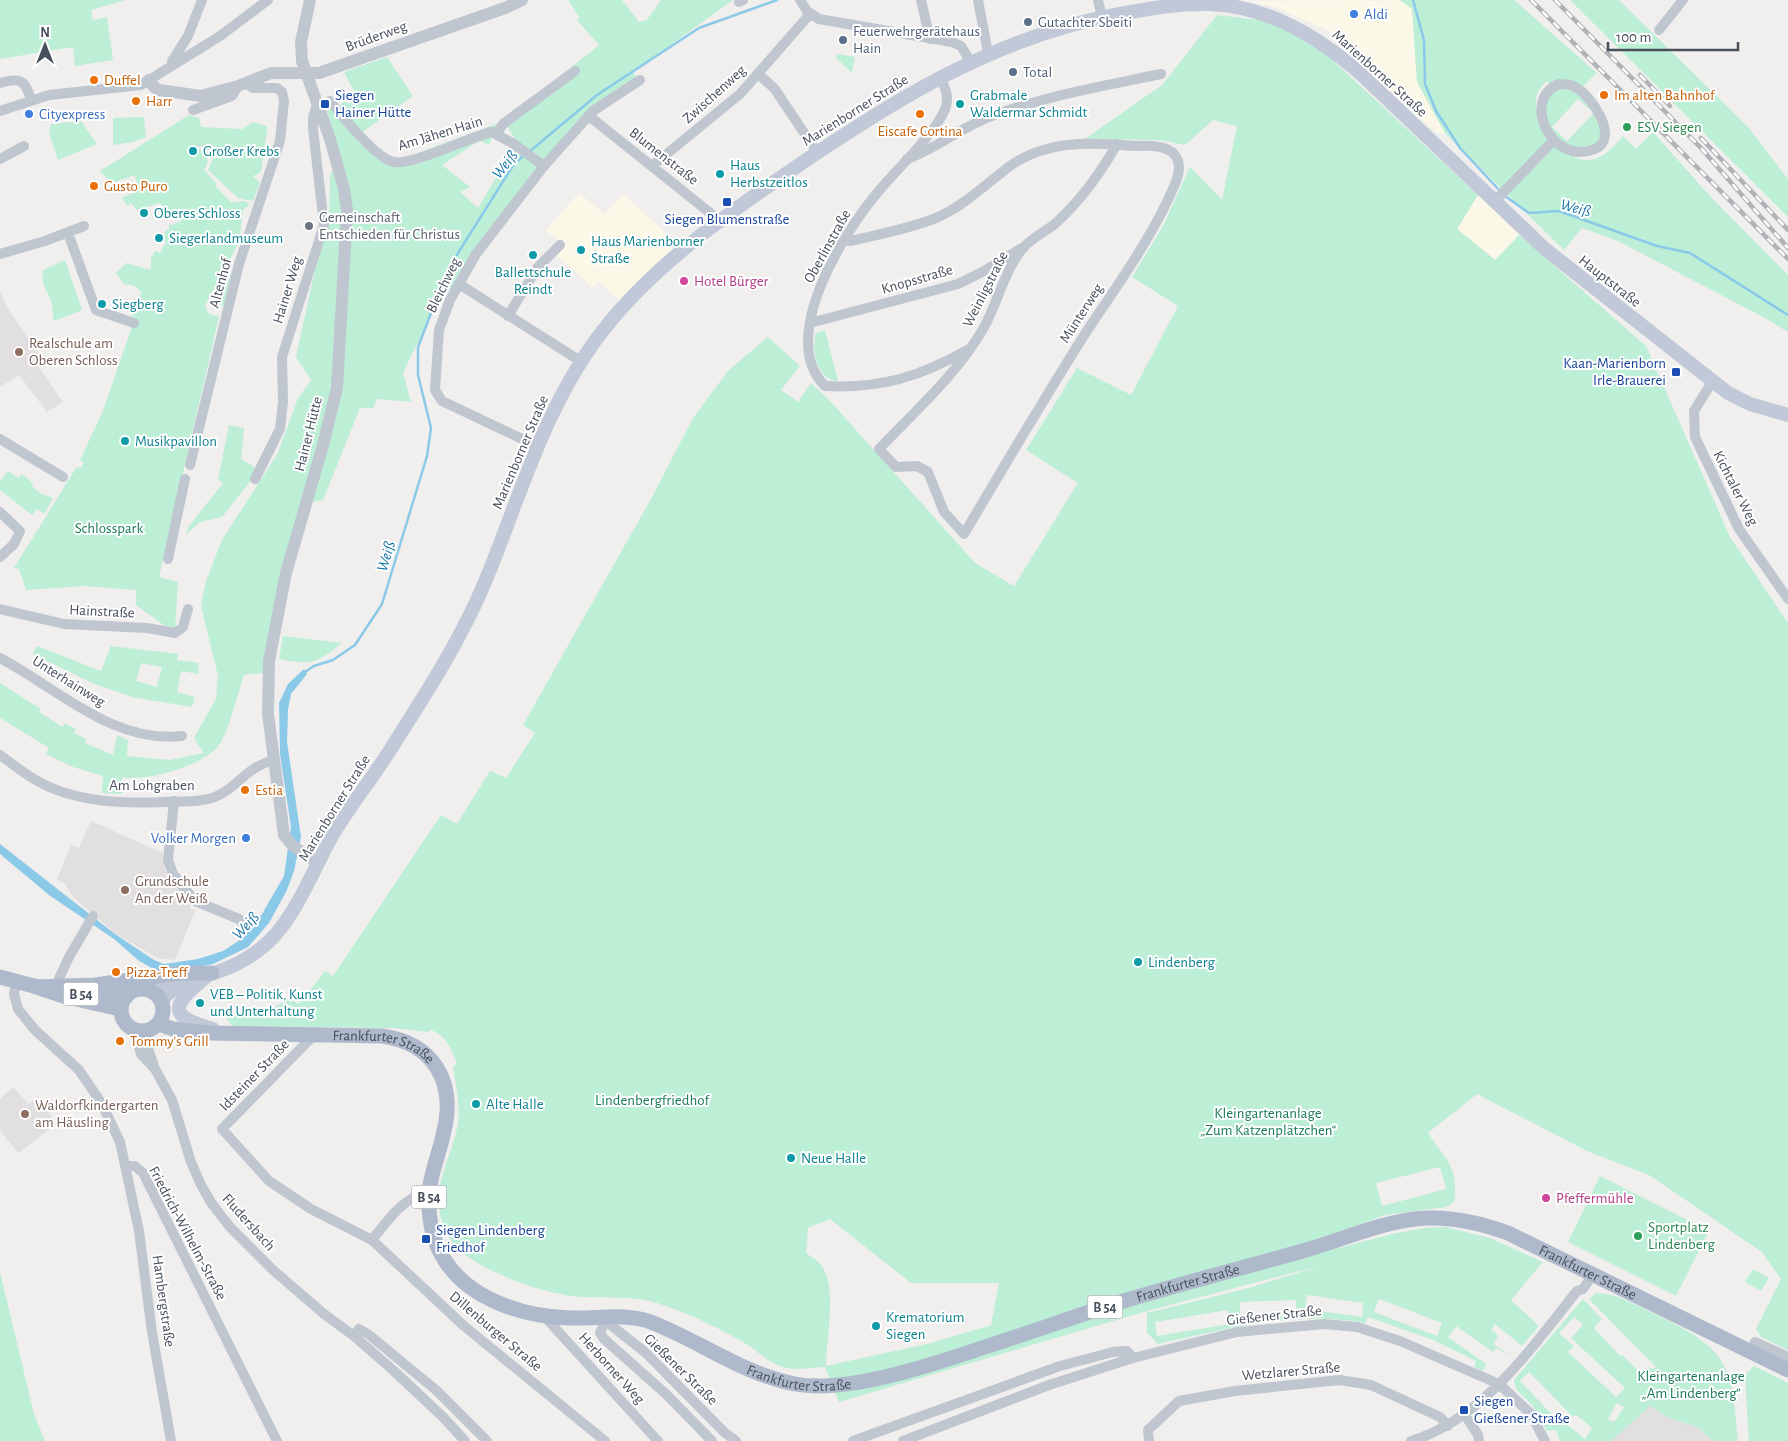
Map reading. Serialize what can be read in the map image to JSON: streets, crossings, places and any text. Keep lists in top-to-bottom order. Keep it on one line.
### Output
{"streets":{"main road":["Marienborner Straße","Hauptstraße","B 54","Frankfurter Straße"],"street":["Brüderweg","Zwischenweg","Am Jähen Hain","Blumenstraße","Oberlinstraße","Knopsstraße","Altenhof","Bleichweg","Weinligstraße","Hainer Weg","Münterweg","Hainer Hütte","Kichtaler Weg","Hainstraße","Unterhainweg","Am Lohgraben","Idsteiner Straße","Fludersbach","Friedrich-Wilhelm-Straße","Hambergstraße","Gießener Straße","Dillenburger Straße","Herborner Weg","Wetzlarer Straße"]},"crossings":[["Brüderweg","Altenhof"],["Brüderweg","Hainer Hütte"],["Marienborner Straße","Blumenstraße"],["Marienborner Straße","Oberlinstraße"],["Marienborner Straße","Hauptstraße"],["Marienborner Straße","Bleichweg"],["Marienborner Straße","Hainer Hütte"],["Marienborner Straße","B 54"],["Marienborner Straße","Frankfurter Straße"],["Marienborner Straße","Fludersbach"],["Zwischenweg","Blumenstraße"],["Am Jähen Hain","Bleichweg"],["Blumenstraße","Bleichweg"],["Oberlinstraße","Knopsstraße"],["Oberlinstraße","Weinligstraße"],["Knopsstraße","Weinligstraße"],["Hauptstraße","Kichtaler Weg"],["Weinligstraße","Münterweg"],["Hainer Weg","Hainer Hütte"],["Hainer Hütte","Am Lohgraben"],["B 54","Frankfurter Straße"],["B 54","Fludersbach"],["B 54","Friedrich-Wilhelm-Straße"],["Frankfurter Straße","Idsteiner Straße"],["Frankfurter Straße","Fludersbach"],["Frankfurter Straße","Gießener Straße"],["Frankfurter Straße","Herborner Weg"],["Idsteiner Straße","Dillenburger Straße"],["Friedrich-Wilhelm-Straße","Hambergstraße"]],"water":["Weiß"],"parks":["Schlosspark","Lindenbergfriedhof","Kleingartenanlage „Zum Katzenplätzchen“","Kleingartenanlage „Am Lindenberg“"],"places":{"other":["Aldi","Gutachter Sbeiti","Feuerwehrgerätehaus Hain","Total","Duffel","Im alten Bahnhof","Harr","Grabmale Waldermar Schmidt","Cityexpress","Eiscafe Cortina","ESV Siegen","Großer Krebs","Haus Herbstzeitlos","Gusto Puro","Oberes Schloss","Gemeinschaft Entschieden für Christus","Siegerlandmuseum","Haus Marienborner Straße","Ballettschule Reindt","Hotel Bürger","Siegberg","Realschule am Oberen Schloss","Musikpavillon","Estia","Volker Morgen","Grundschule An der Weiß","Lindenberg","Pizza-Treff","VEB – Politik, Kunst und Unterhaltung","Tommy's Grill","Alte Halle","Waldorfkindergarten am Häusling","Neue Halle","Pfeffermühle","Sportplatz Lindenberg","Krematorium Siegen"],"transit":["Siegen Hainer Hütte","Siegen Blumenstraße","Kaan-Marienborn Irle-Brauerei","Siegen Lindenberg Friedhof","Siegen Gießener Straße"]},"scale_bar":"100 m","north":"top"}
